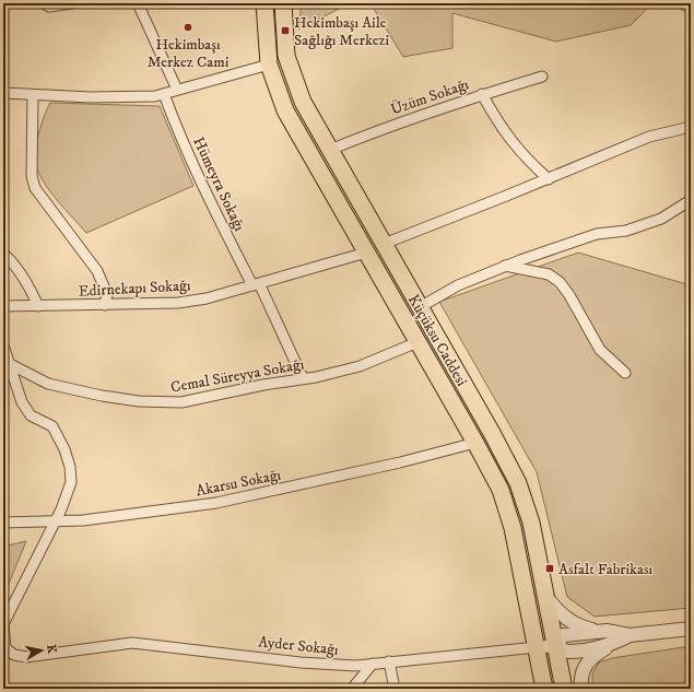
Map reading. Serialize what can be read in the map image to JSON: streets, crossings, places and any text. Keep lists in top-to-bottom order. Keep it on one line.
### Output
{"streets":{"main road":["Küçüksu Caddesi"],"street":["Üzüm Sokağı","Hümeyra Sokağı","Edirnekapı Sokağı","Cemal Süreyya Sokağı","Akarsu Sokağı","Ayder Sokağı"]},"crossings":[["Üzüm Sokağı","Küçüksu Caddesi"],["Hümeyra Sokağı","Edirnekapı Sokağı"],["Hümeyra Sokağı","Cemal Süreyya Sokağı"],["Edirnekapı Sokağı","Küçüksu Caddesi"],["Küçüksu Caddesi","Cemal Süreyya Sokağı"],["Küçüksu Caddesi","Akarsu Sokağı"],["Küçüksu Caddesi","Ayder Sokağı"],["Akarsu Sokağı","Ayder Sokağı"]],"places":{"other":["Hekimbaşı Merkez Cami"],"transit":["Hekimbaşı Aile Sağlığı Merkezi","Asfalt Fabrikası"]},"north":"right"}
